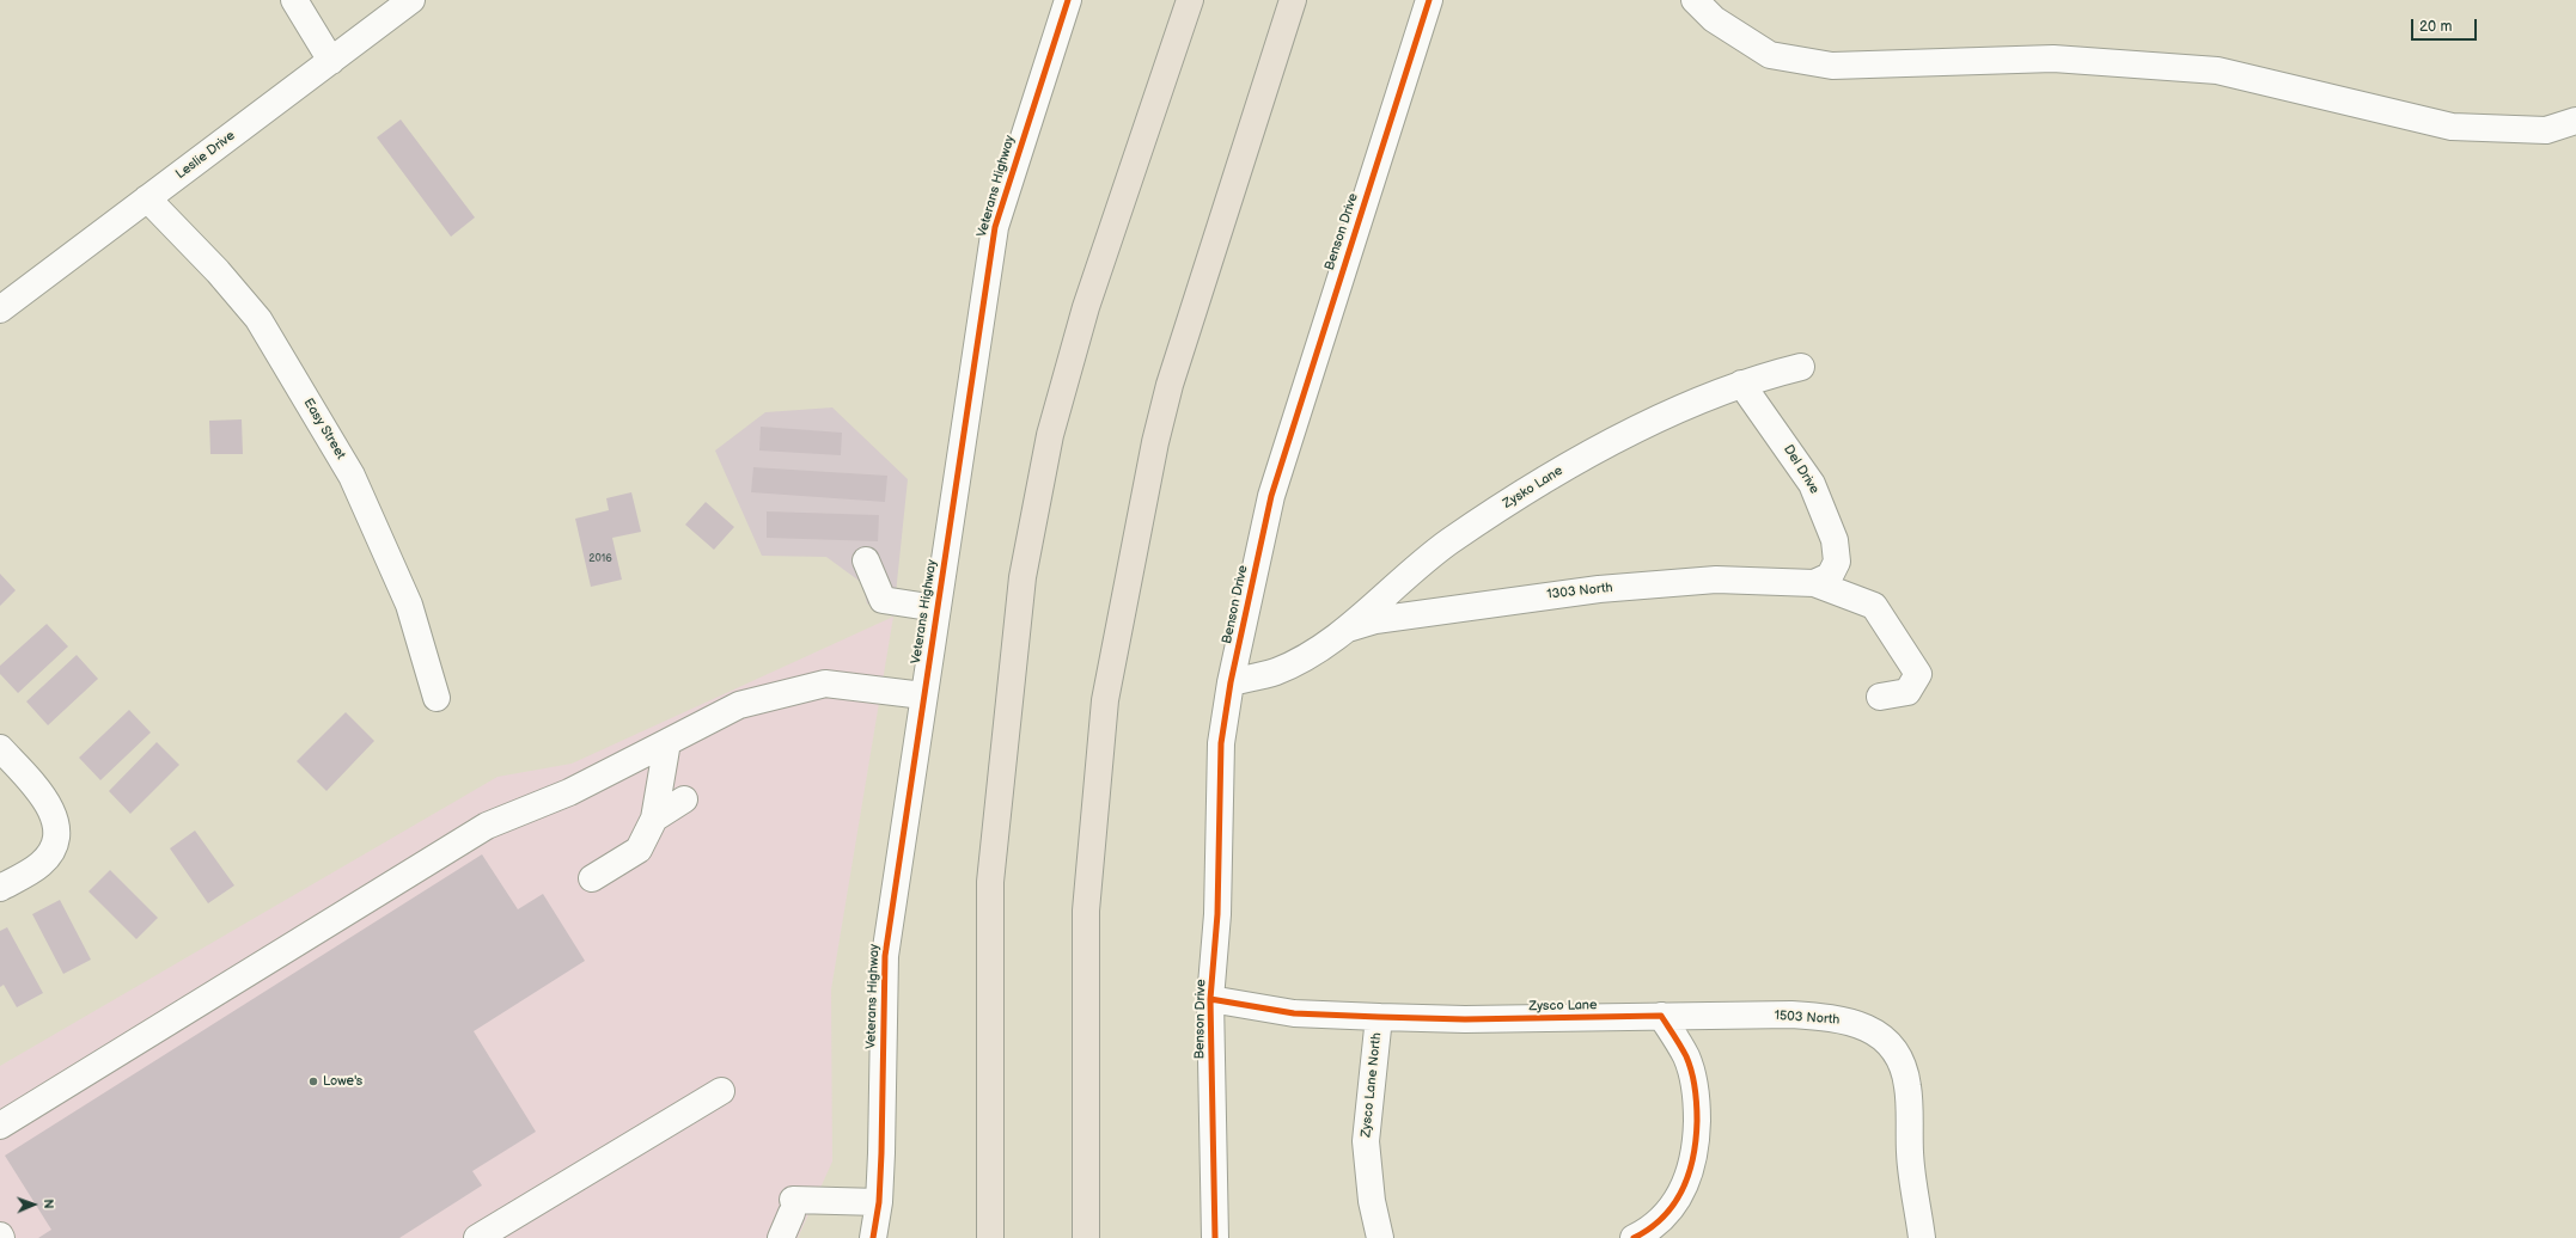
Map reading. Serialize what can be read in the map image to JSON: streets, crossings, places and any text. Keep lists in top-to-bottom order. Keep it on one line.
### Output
{"streets":{"street":["Leslie Drive","Veterans Highway","Benson Drive","Easy Street","Del Drive","Zysko Lane","1303 North","Zysco Lane","1503 North","Zysco Lane North"]},"crossings":[["Leslie Drive","Easy Street"],["Benson Drive","Zysco Lane"],["Del Drive","Zysko Lane"],["Del Drive","1303 North"],["Zysko Lane","1303 North"],["Zysco Lane","1503 North"],["Zysco Lane","Zysco Lane North"]],"places":["Lowe's"],"house_numbers":["2016"],"scale_bar":"20 m","north":"right"}
